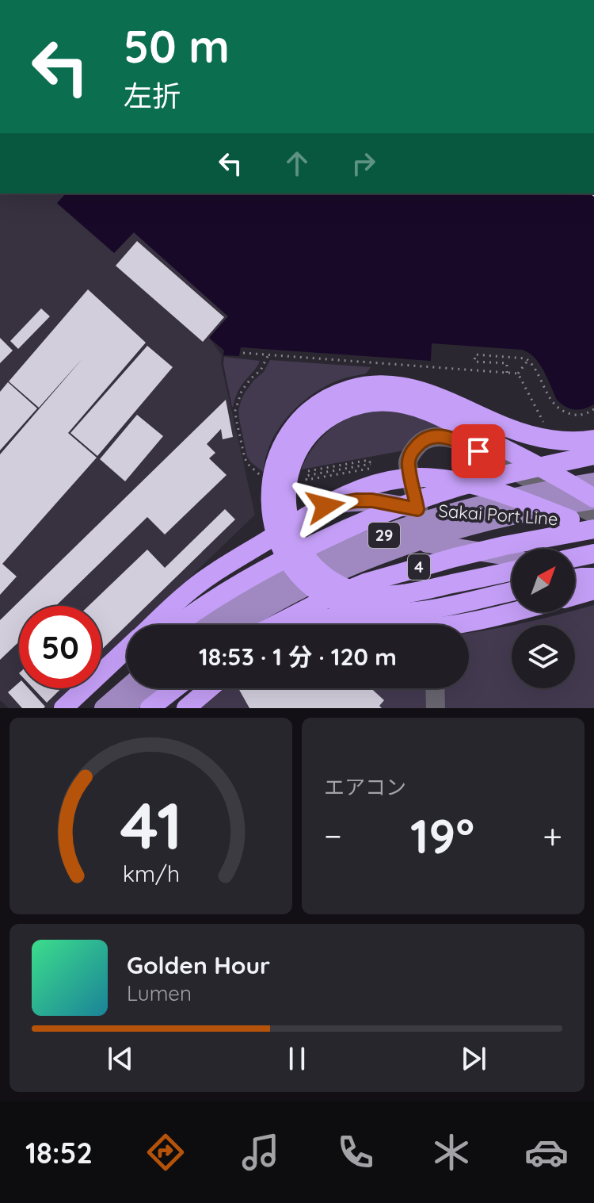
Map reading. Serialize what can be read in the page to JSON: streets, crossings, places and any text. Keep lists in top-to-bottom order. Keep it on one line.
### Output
{"streets":{"highway":["4"],"main road":["Sakai Port Line","29"]},"crossings":[["Sakai Port Line","4"]],"north":"top right","page":{"turn":["50 m","左折"],"limit":"50","trip":"18:53 · 1 分 · 120 m","tile":"エアコン","heat":["−","19°","+"],"song":["Golden Hour","Lumen"],"tabs":"18:52","gauge":["41","km/h"]}}
